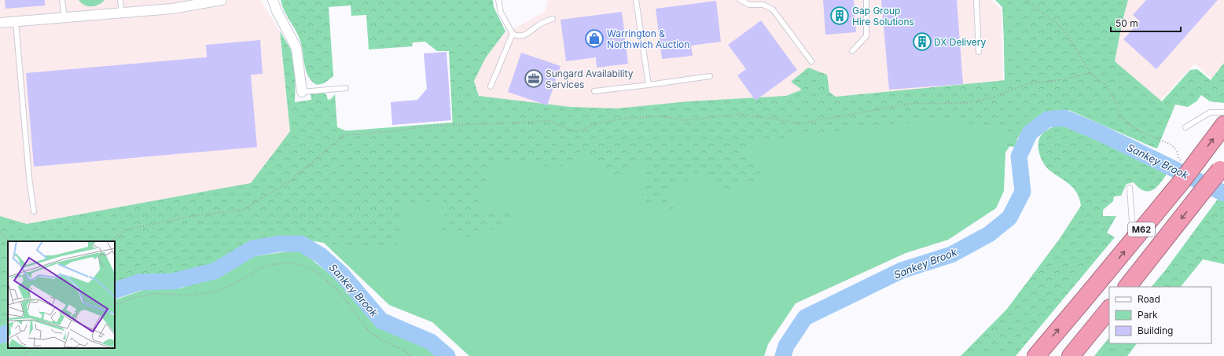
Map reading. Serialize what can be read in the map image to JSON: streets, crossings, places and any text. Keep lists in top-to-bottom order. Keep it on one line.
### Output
{"streets":{"highway":["M62"]},"water":["Sankey Brook"],"places":{"building":["Gap Group Hire Solutions","DX Delivery"],"shop":["Warrington & Northwich Auction"],"office":["Sungard Availability Services"]},"legend":["Road","Park","Building"],"scale_bar":"50 m"}
